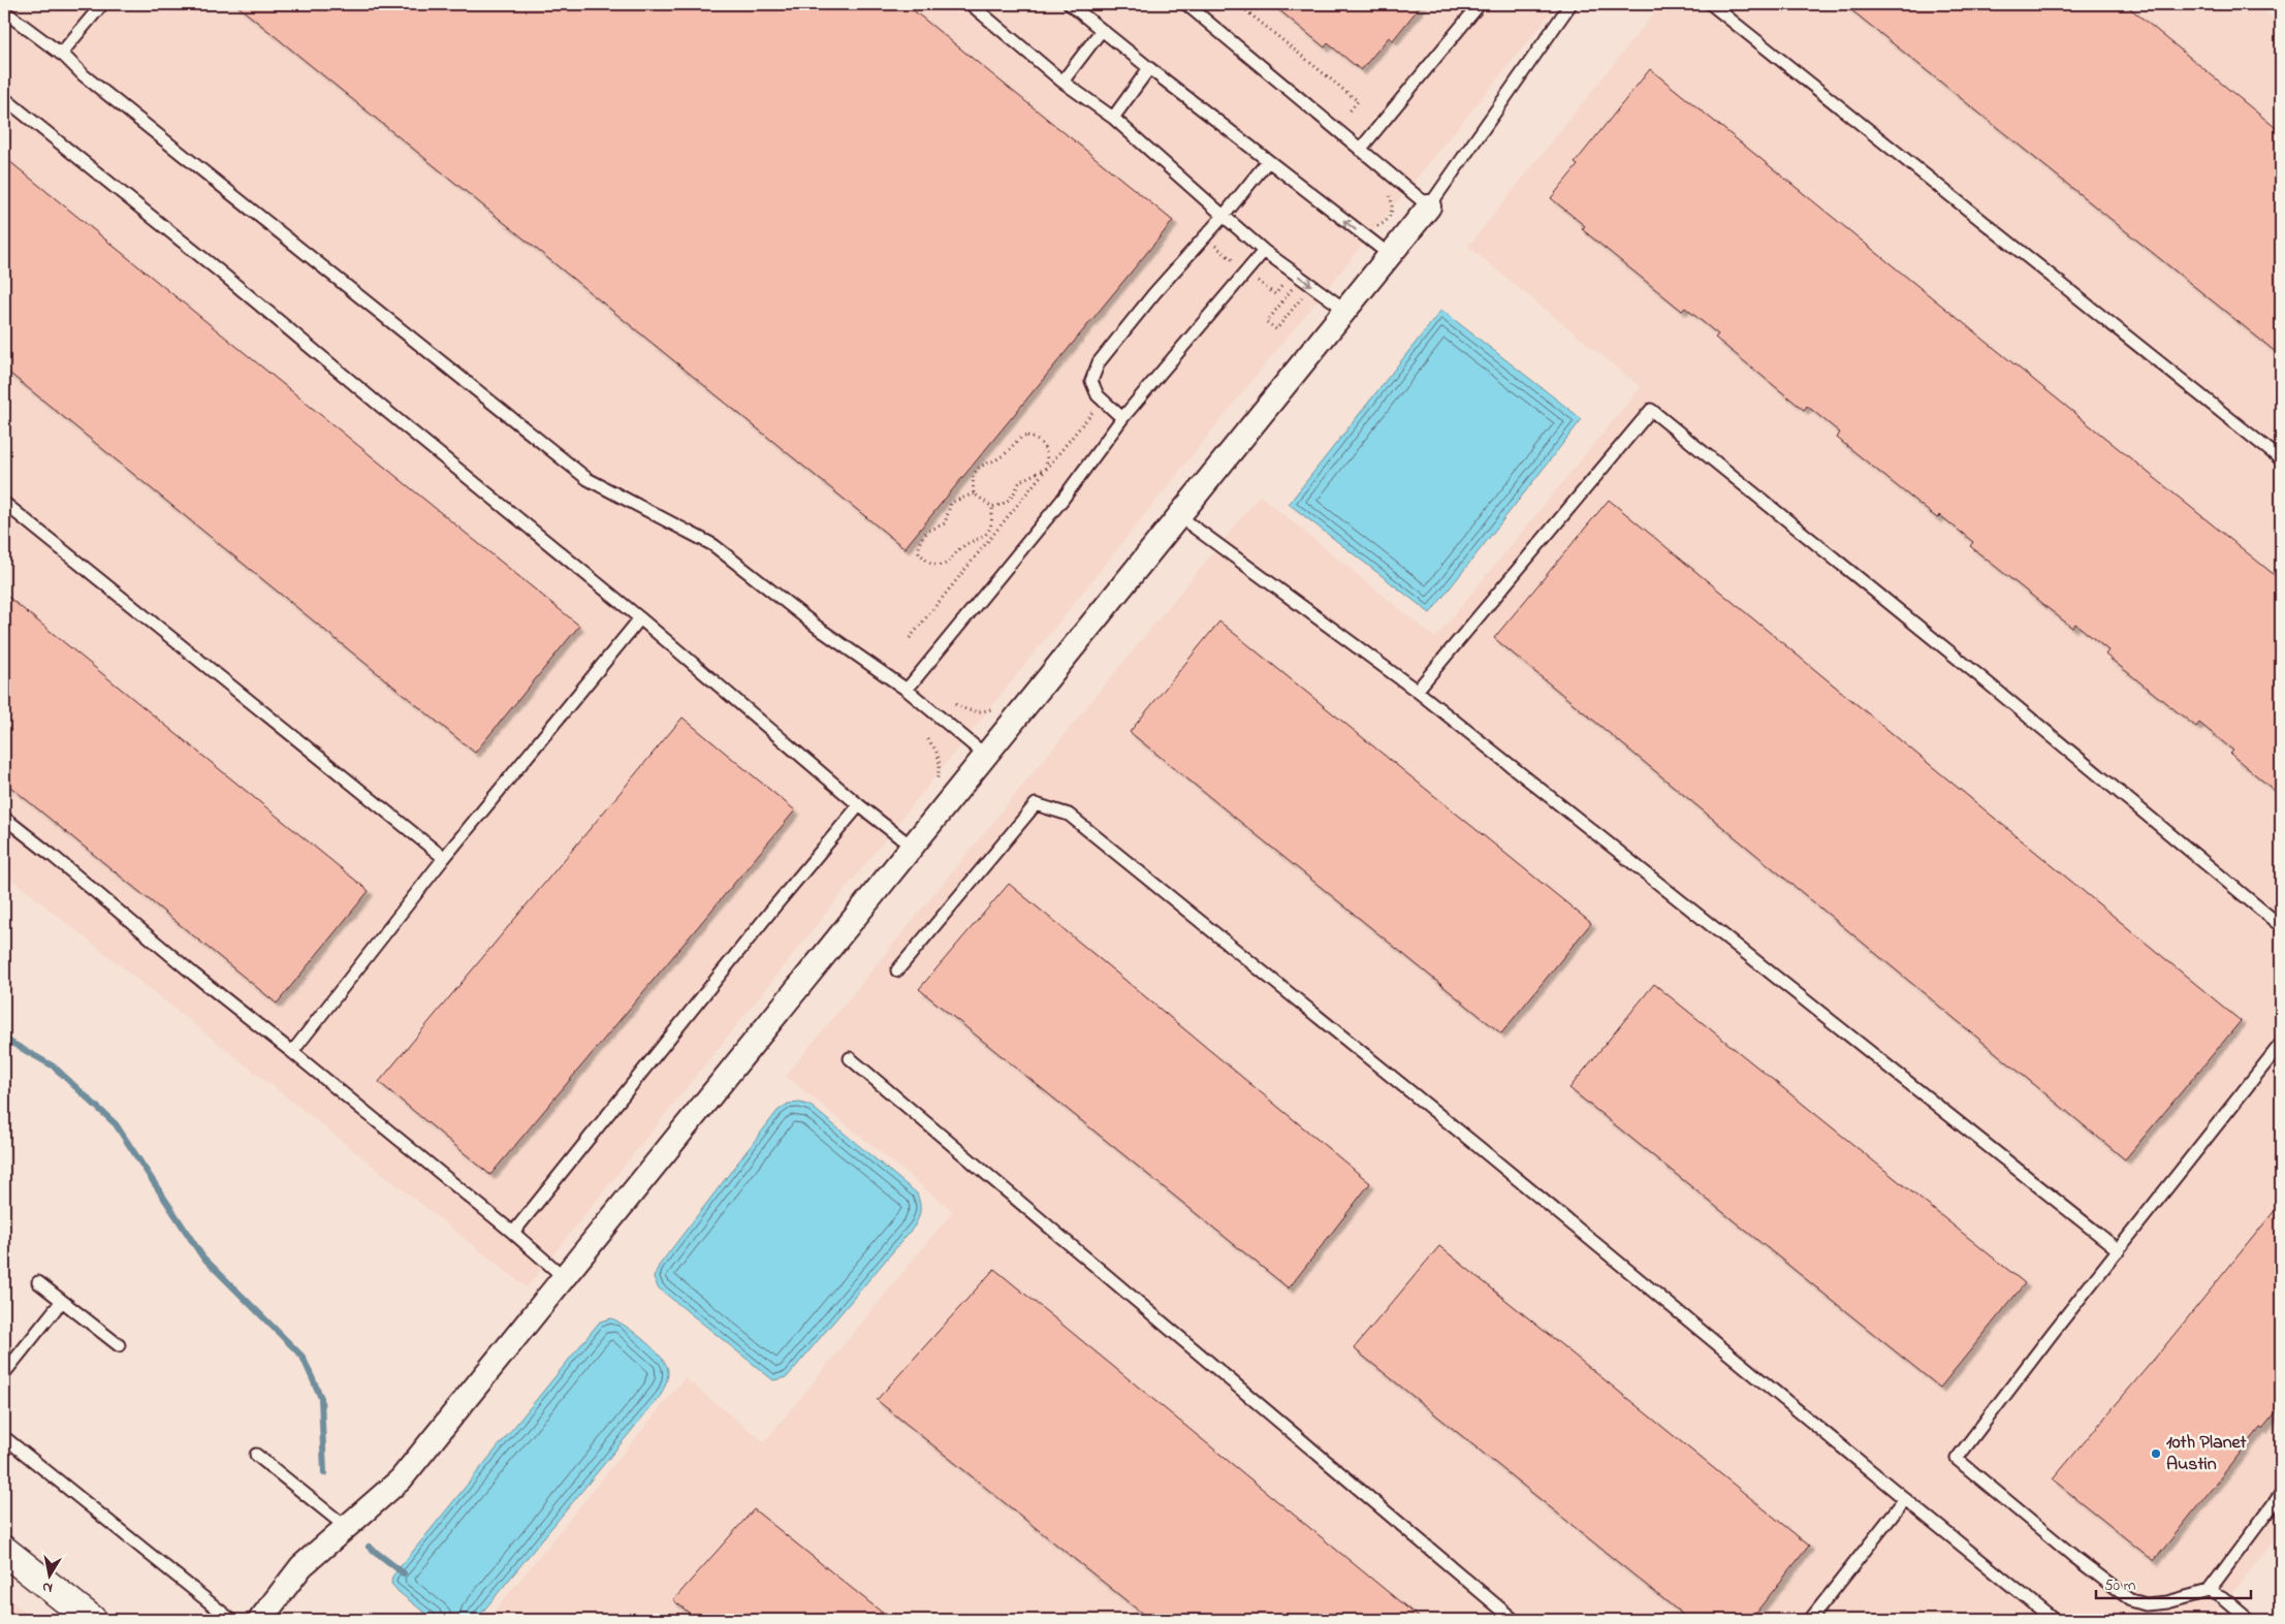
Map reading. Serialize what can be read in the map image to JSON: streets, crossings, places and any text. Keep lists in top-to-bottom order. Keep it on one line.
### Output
{"places":["10th Planet Austin"],"scale_bar":"50 m","north":"bottom"}
